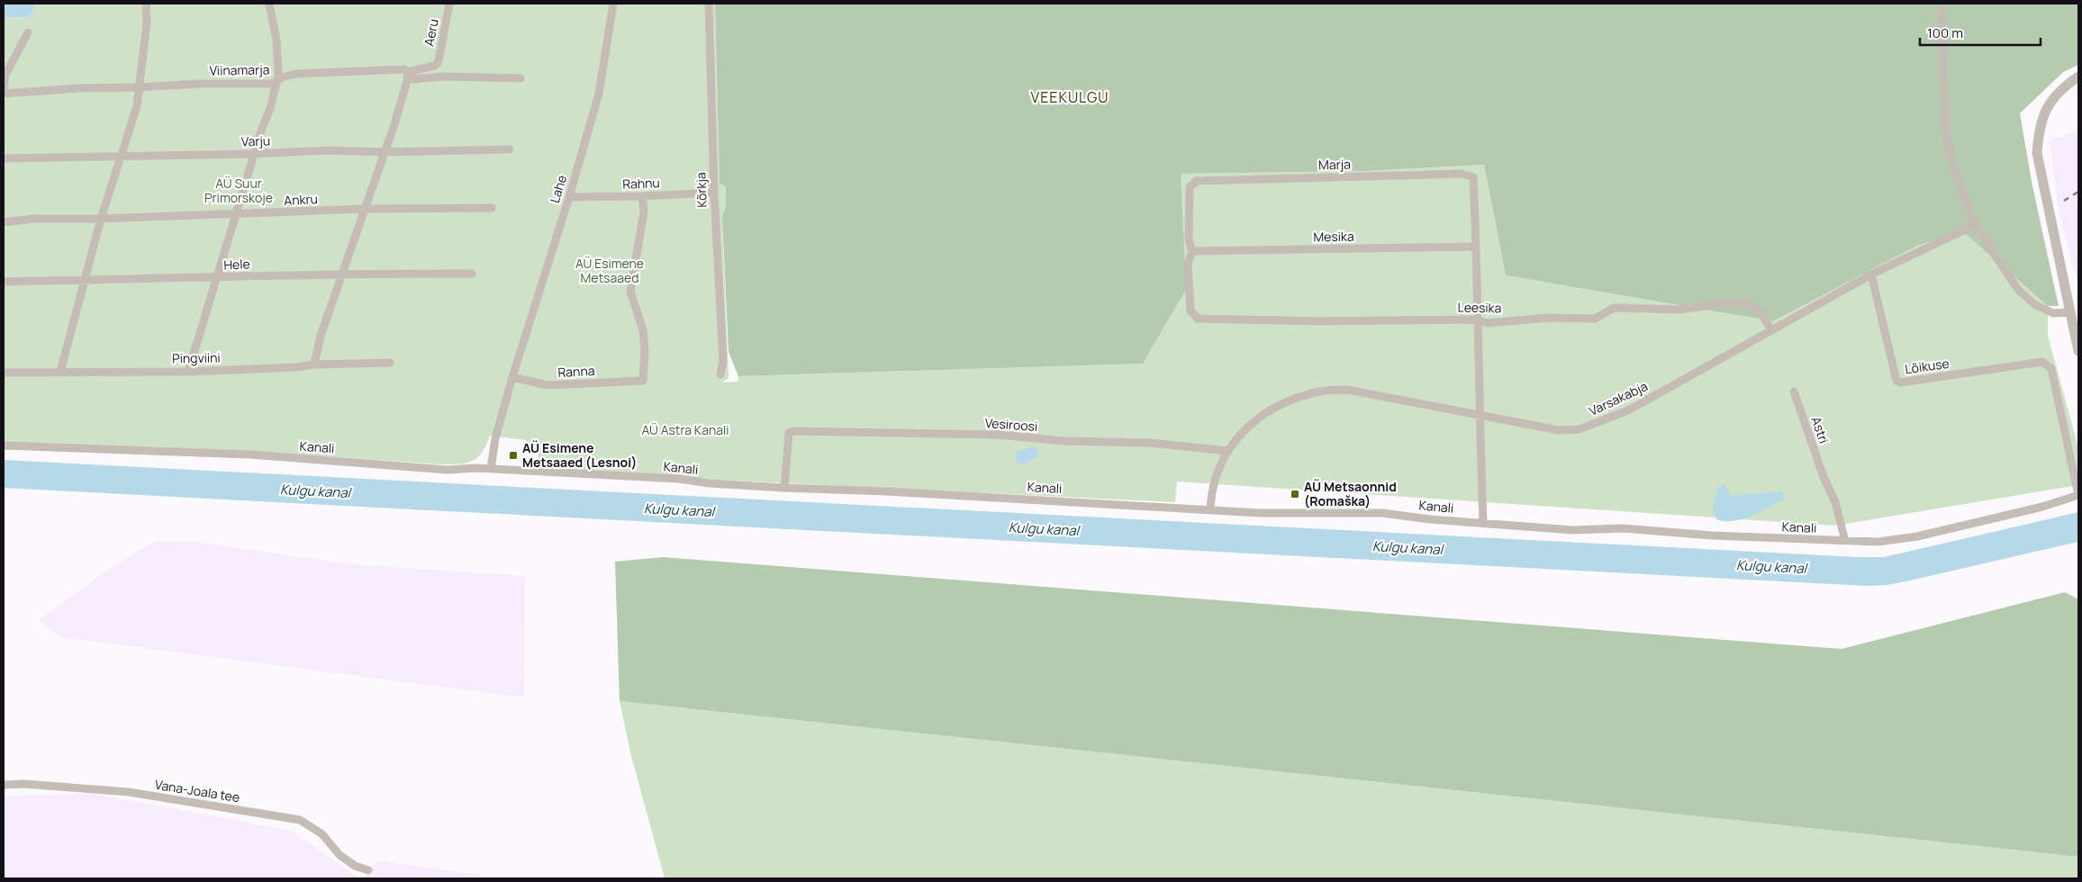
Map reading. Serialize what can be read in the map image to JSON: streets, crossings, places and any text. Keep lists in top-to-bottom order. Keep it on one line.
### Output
{"streets":{"street":["Aeru","Viinamarja","Varju","Marja","Rahnu","Lahe","Kõrkja","Ankru","Mesika","Hele","Leesika","Pingviini","Lõikuse","Ranna","Varsakabja","Vesiroosi","Astri","Kanali","Vana-Joala tee"]},"crossings":[["Aeru","Viinamarja"],["Marja","Mesika"],["Marja","Leesika"],["Rahnu","Lahe"],["Rahnu","Kõrkja"],["Rahnu","Ranna"],["Lahe","Ranna"],["Lahe","Kanali"],["Mesika","Leesika"],["Leesika","Varsakabja"],["Lõikuse","Varsakabja"],["Lõikuse","Kanali"],["Varsakabja","Vesiroosi"],["Varsakabja","Kanali"],["Vesiroosi","Kanali"],["Astri","Kanali"]],"districts":["VEEKULGU"],"water":["Kulgu kanal"],"parks":["AÜ Suur Primorskoje","AÜ Esimene Metsaaed","AÜ Astra Kanali"],"places":{"transit":["AÜ Esimene Metsaaed (Lesnoi)","AÜ Metsaonnid (Romaška)"]},"scale_bar":"100 m"}
